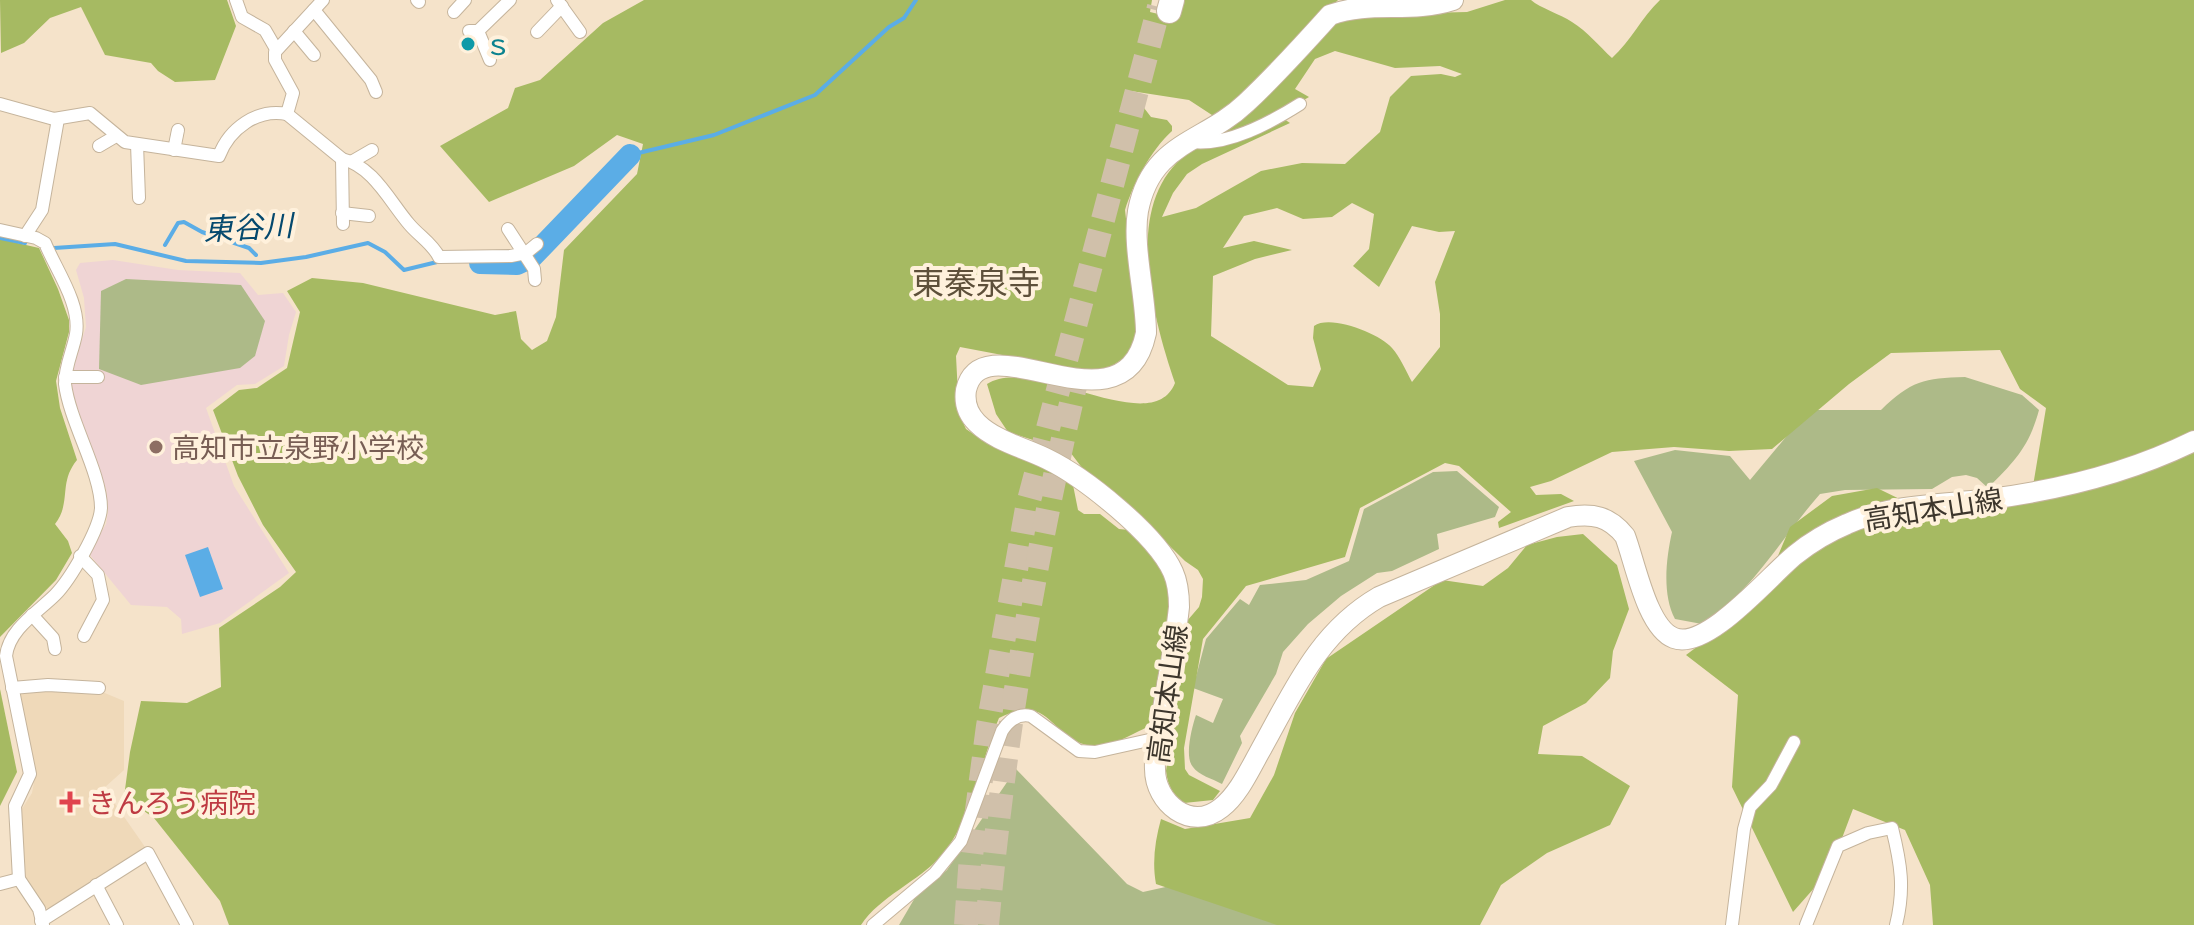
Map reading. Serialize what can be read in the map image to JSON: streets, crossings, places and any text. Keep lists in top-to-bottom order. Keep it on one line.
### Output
{"streets":{"main road":["高知本山線"]},"districts":["東秦泉寺"],"water":["東谷川"],"places":{"other":["ｓ","高知市立泉野小学校"],"health":["きんろう病院"]}}
